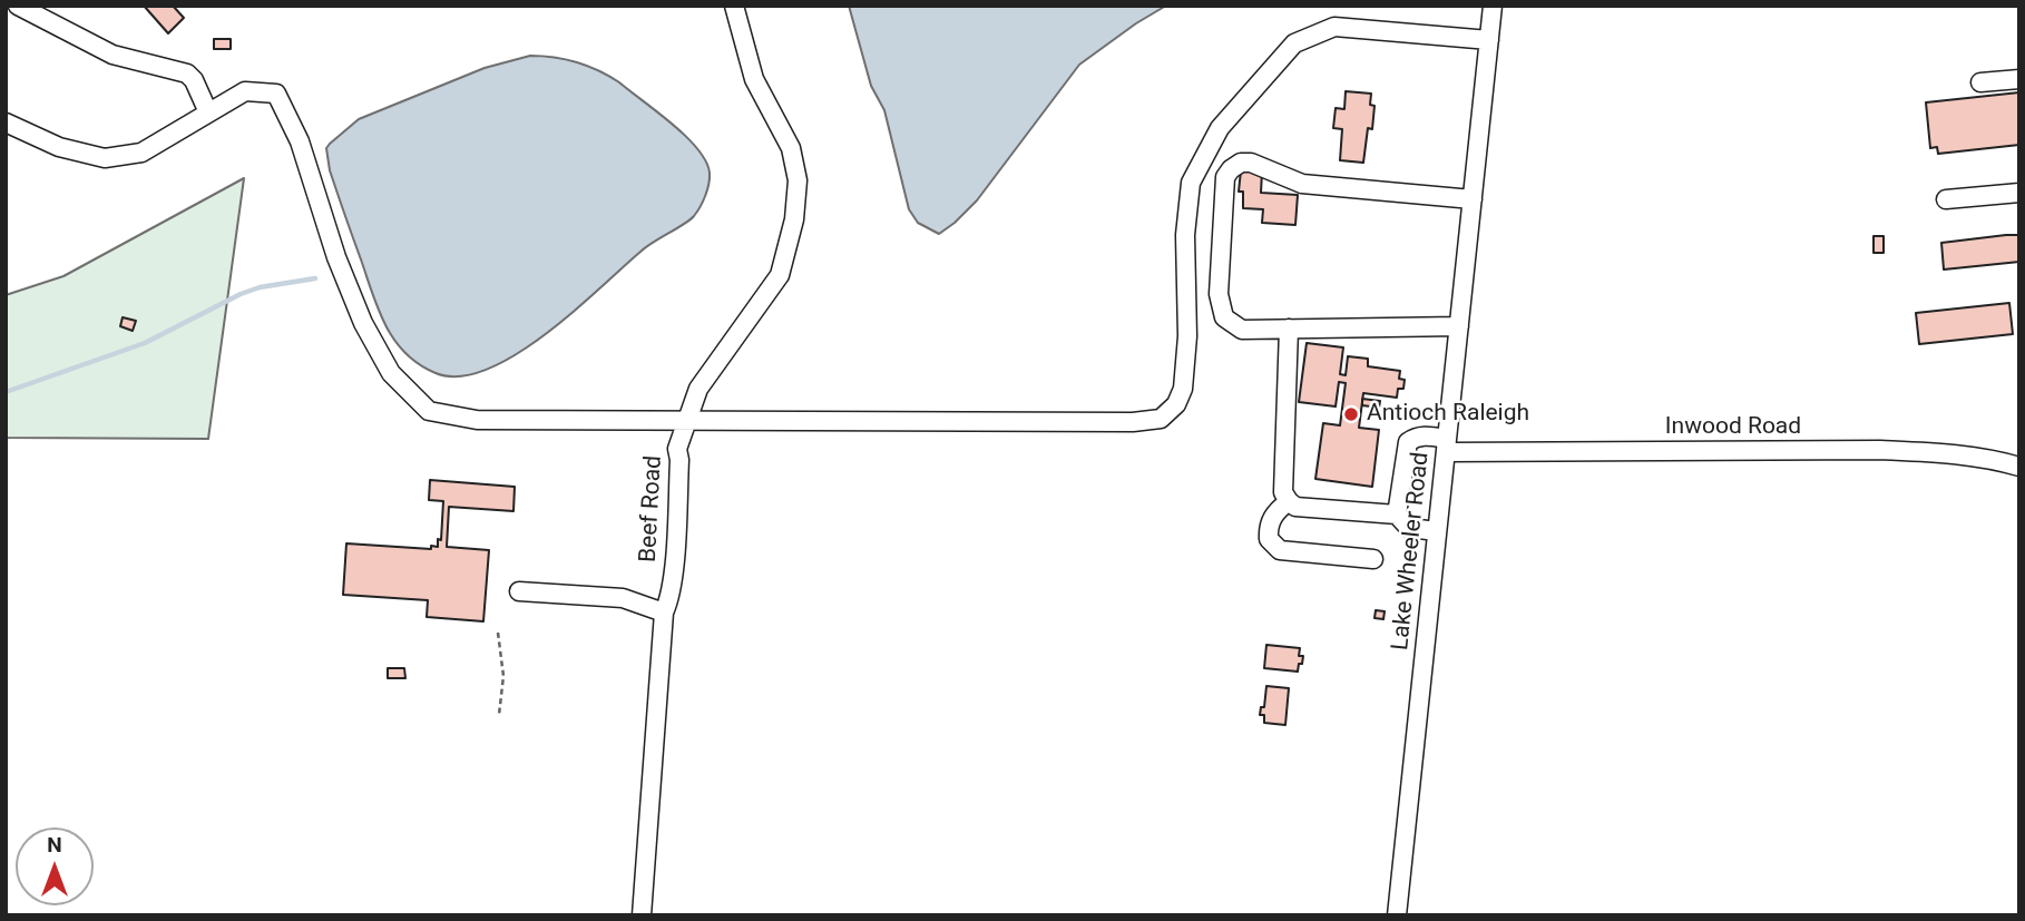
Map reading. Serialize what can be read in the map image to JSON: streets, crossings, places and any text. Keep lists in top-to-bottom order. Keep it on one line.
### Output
{"streets":{"street":["Inwood Road","Beef Road","Lake Wheeler Road"]},"crossings":[["Inwood Road","Lake Wheeler Road"]],"places":["Antioch Raleigh"],"north":"top"}
